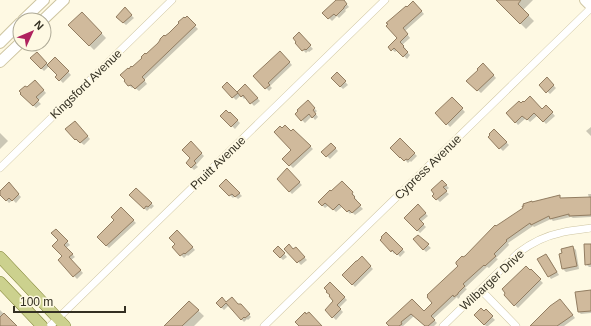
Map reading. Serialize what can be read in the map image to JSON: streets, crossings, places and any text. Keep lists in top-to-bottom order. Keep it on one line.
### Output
{"streets":{"street":["Kingsford Avenue","Pruitt Avenue","Cypress Avenue","Wilbarger Drive"]},"scale_bar":"100 m","north":"top right"}
